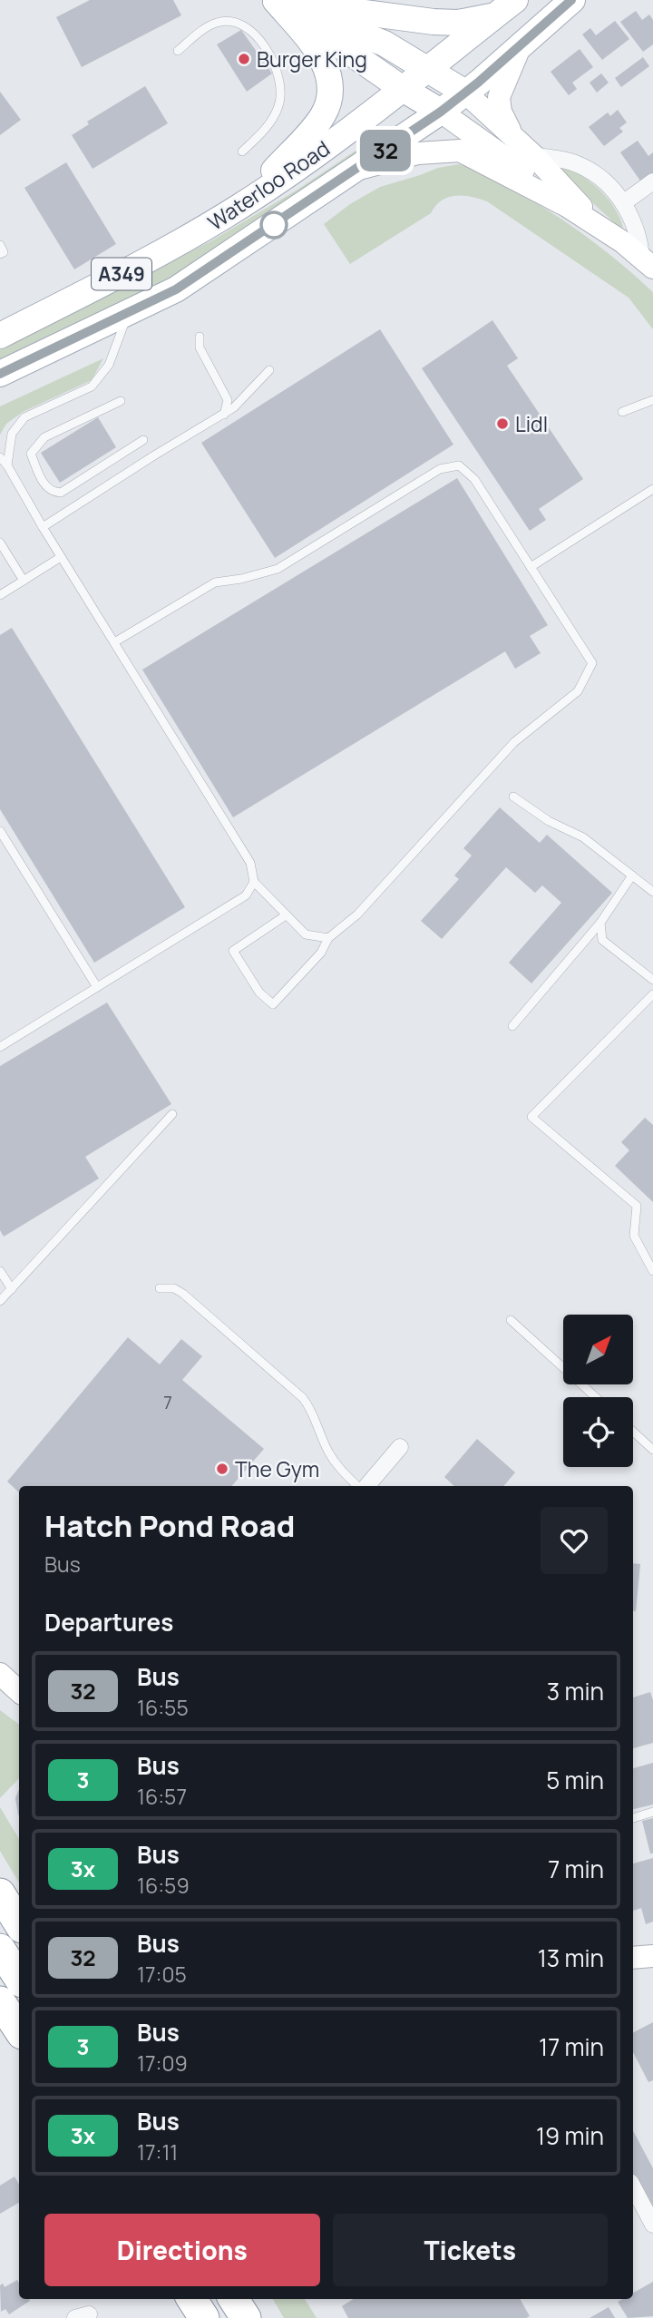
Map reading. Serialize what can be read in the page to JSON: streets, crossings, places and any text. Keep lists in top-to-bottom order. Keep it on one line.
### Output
{"streets":{"main road":["Waterloo Road","A349"]},"crossings":[["Waterloo Road","A349"]],"places":["Burger King","Lidl","The Gym"],"lines":["bus line 32"],"house_numbers":["7"],"north":"top right","page":{"on_map":"32","heading":[["Hatch Pond Road","Bus"],"Departures"],"list":[{"mark":"32","name":"Bus","note":"16:55","value":"3 min"},{"mark":"3","name":"Bus","note":"16:57","value":"5 min"},{"mark":"3x","name":"Bus","note":"16:59","value":"7 min"},{"mark":"32","name":"Bus","note":"17:05","value":"13 min"},{"mark":"3","name":"Bus","note":"17:09","value":"17 min"},{"mark":"3x","name":"Bus","note":"17:11","value":"19 min"}],"buttons":["Directions","Tickets"]}}
